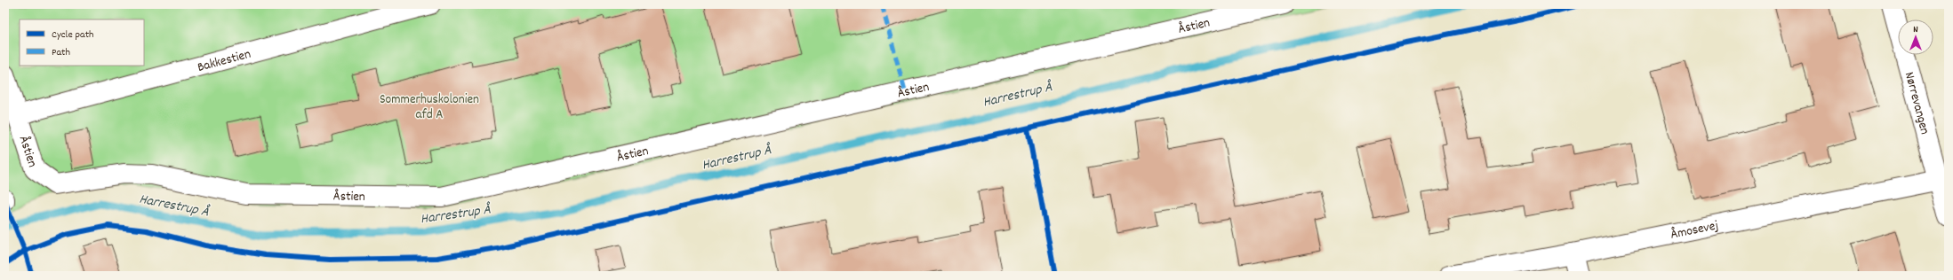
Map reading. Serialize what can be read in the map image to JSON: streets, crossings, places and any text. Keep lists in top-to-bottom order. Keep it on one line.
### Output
{"streets":{"street":["Åstien","Bakkestien","Nørrevangen","Åmosevej"]},"crossings":[["Åstien","Bakkestien"],["Nørrevangen","Åmosevej"]],"water":["Harrestrup Å"],"parks":["Sommerhuskolonien afd A"],"legend":["Cycle path","Path"],"north":"top"}
